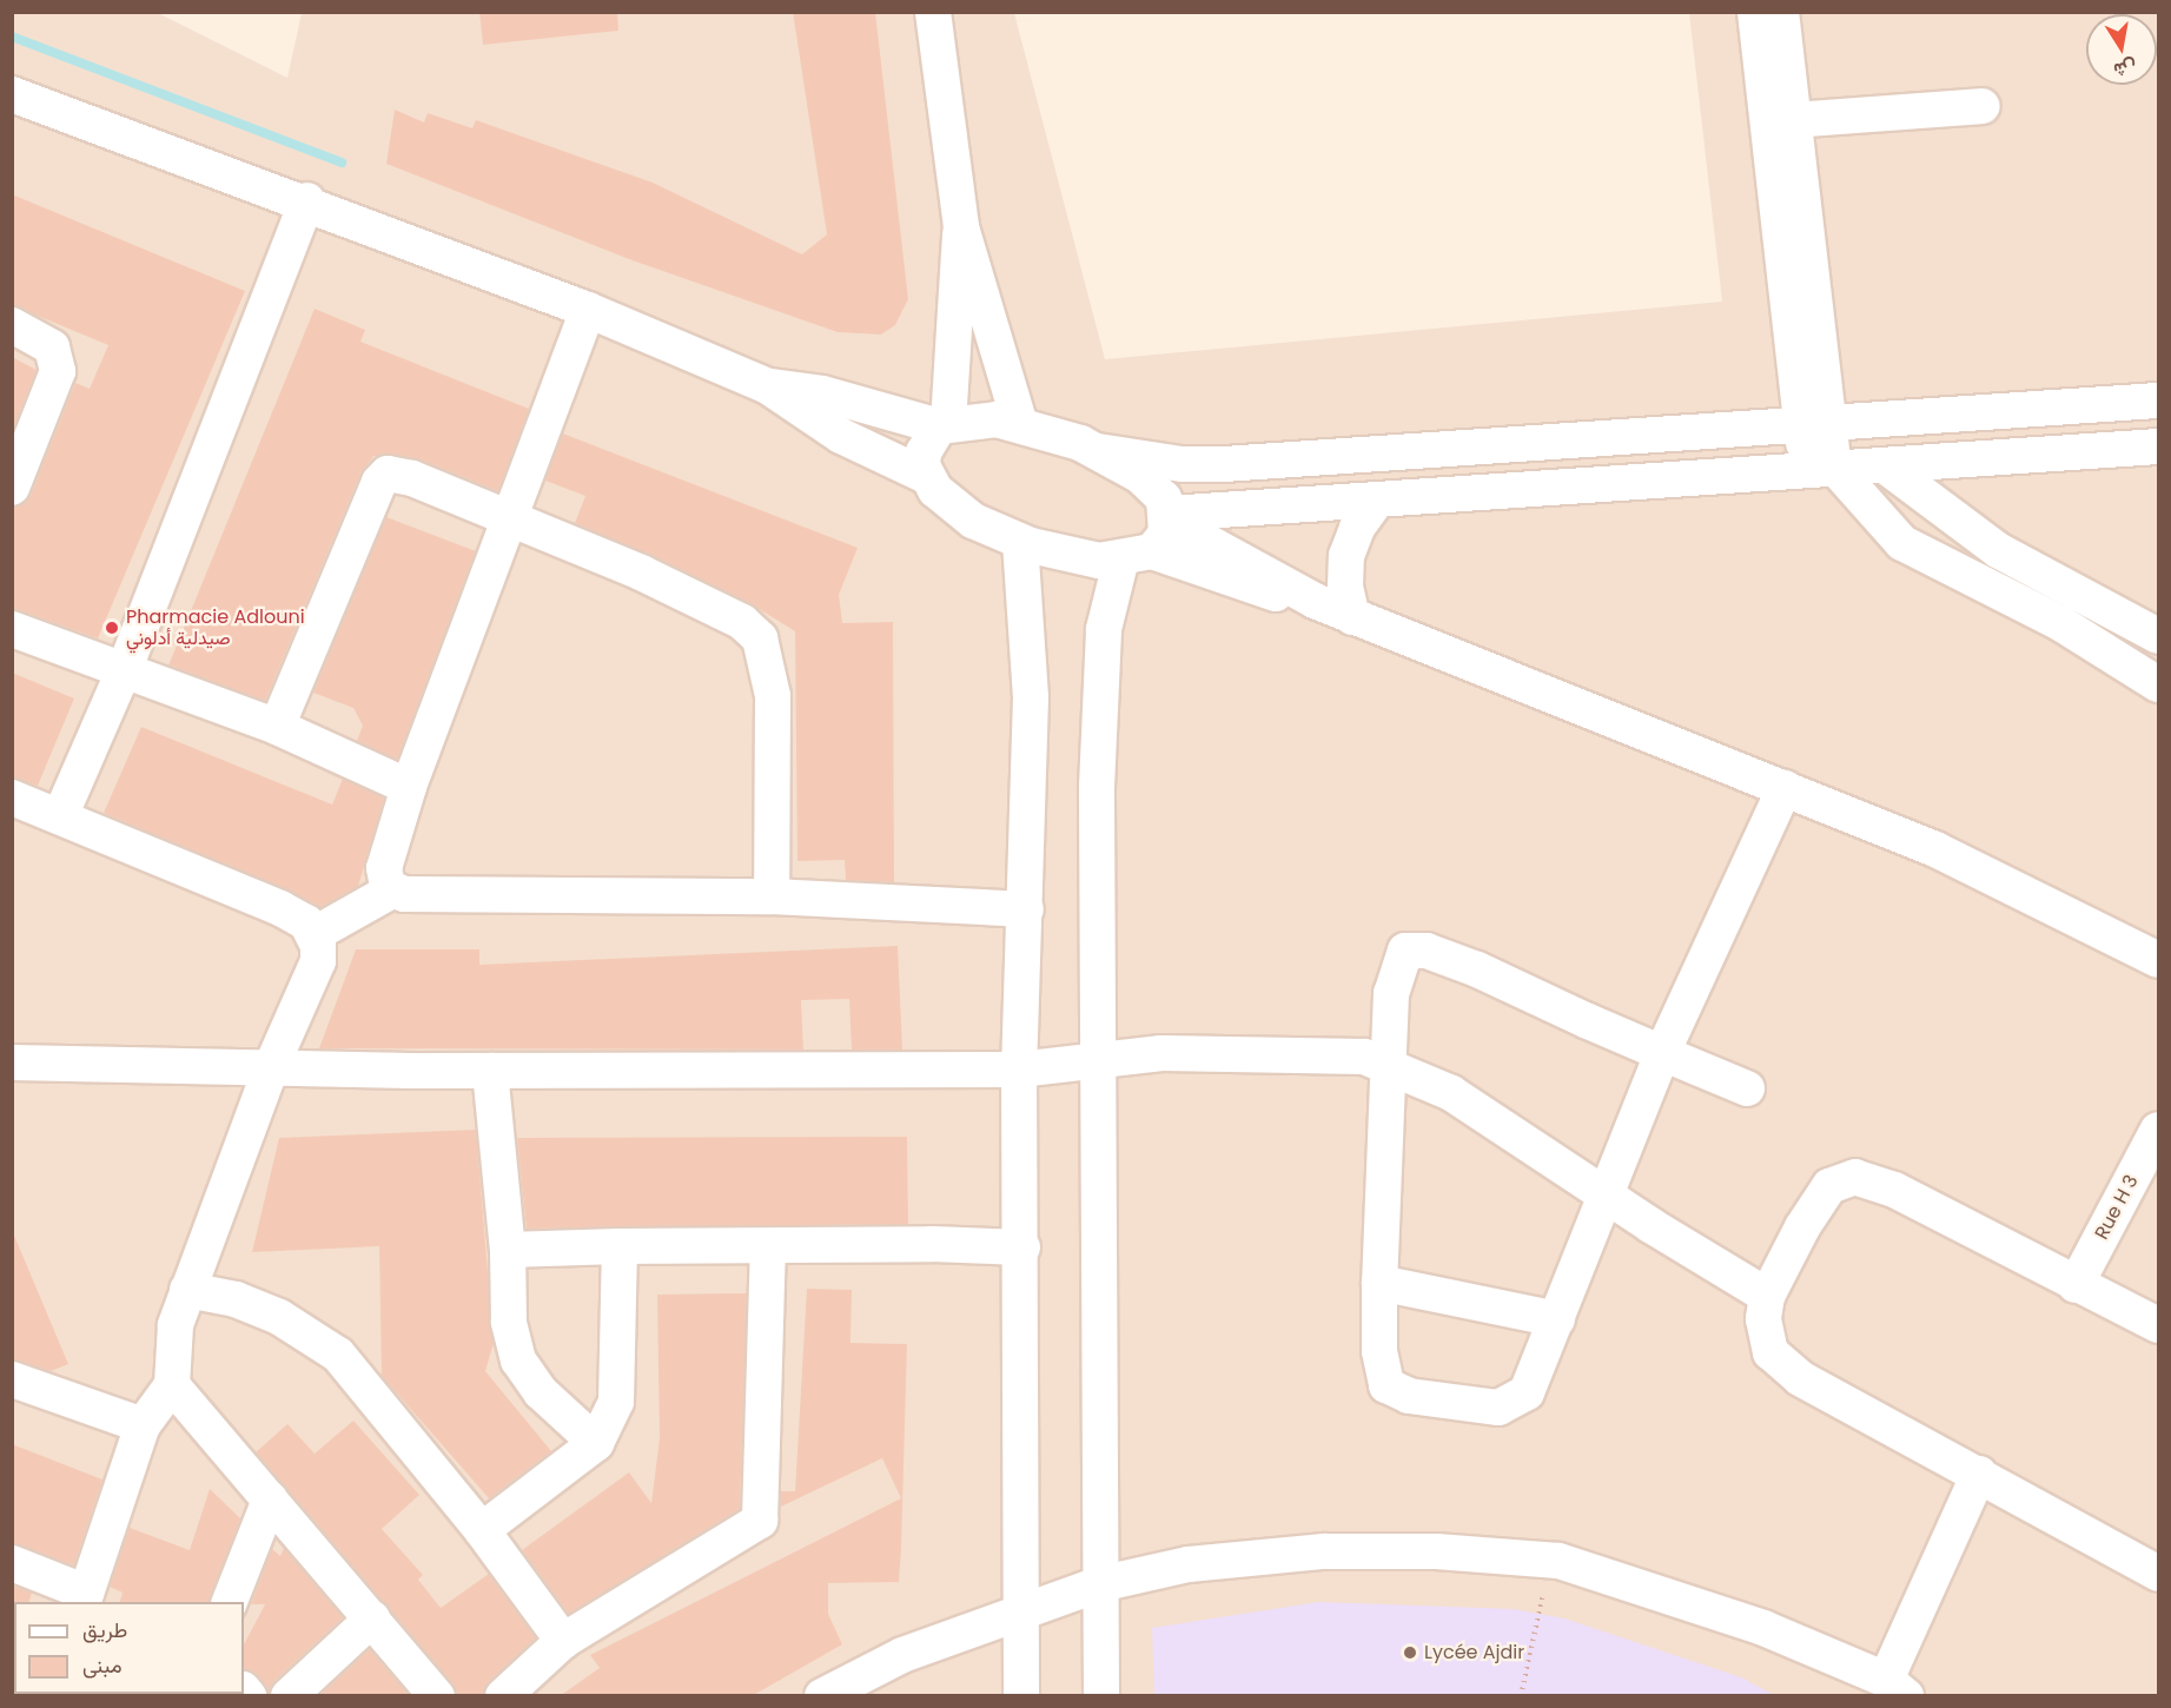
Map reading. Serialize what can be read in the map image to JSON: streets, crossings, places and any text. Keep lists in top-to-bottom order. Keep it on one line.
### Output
{"streets":{"street":["Rue H 3"]},"places":["Pharmacie Adlouni صيدلية أدلوني","Lycée Ajdir"],"legend":["طريق","مبنى"],"north":"bottom"}
